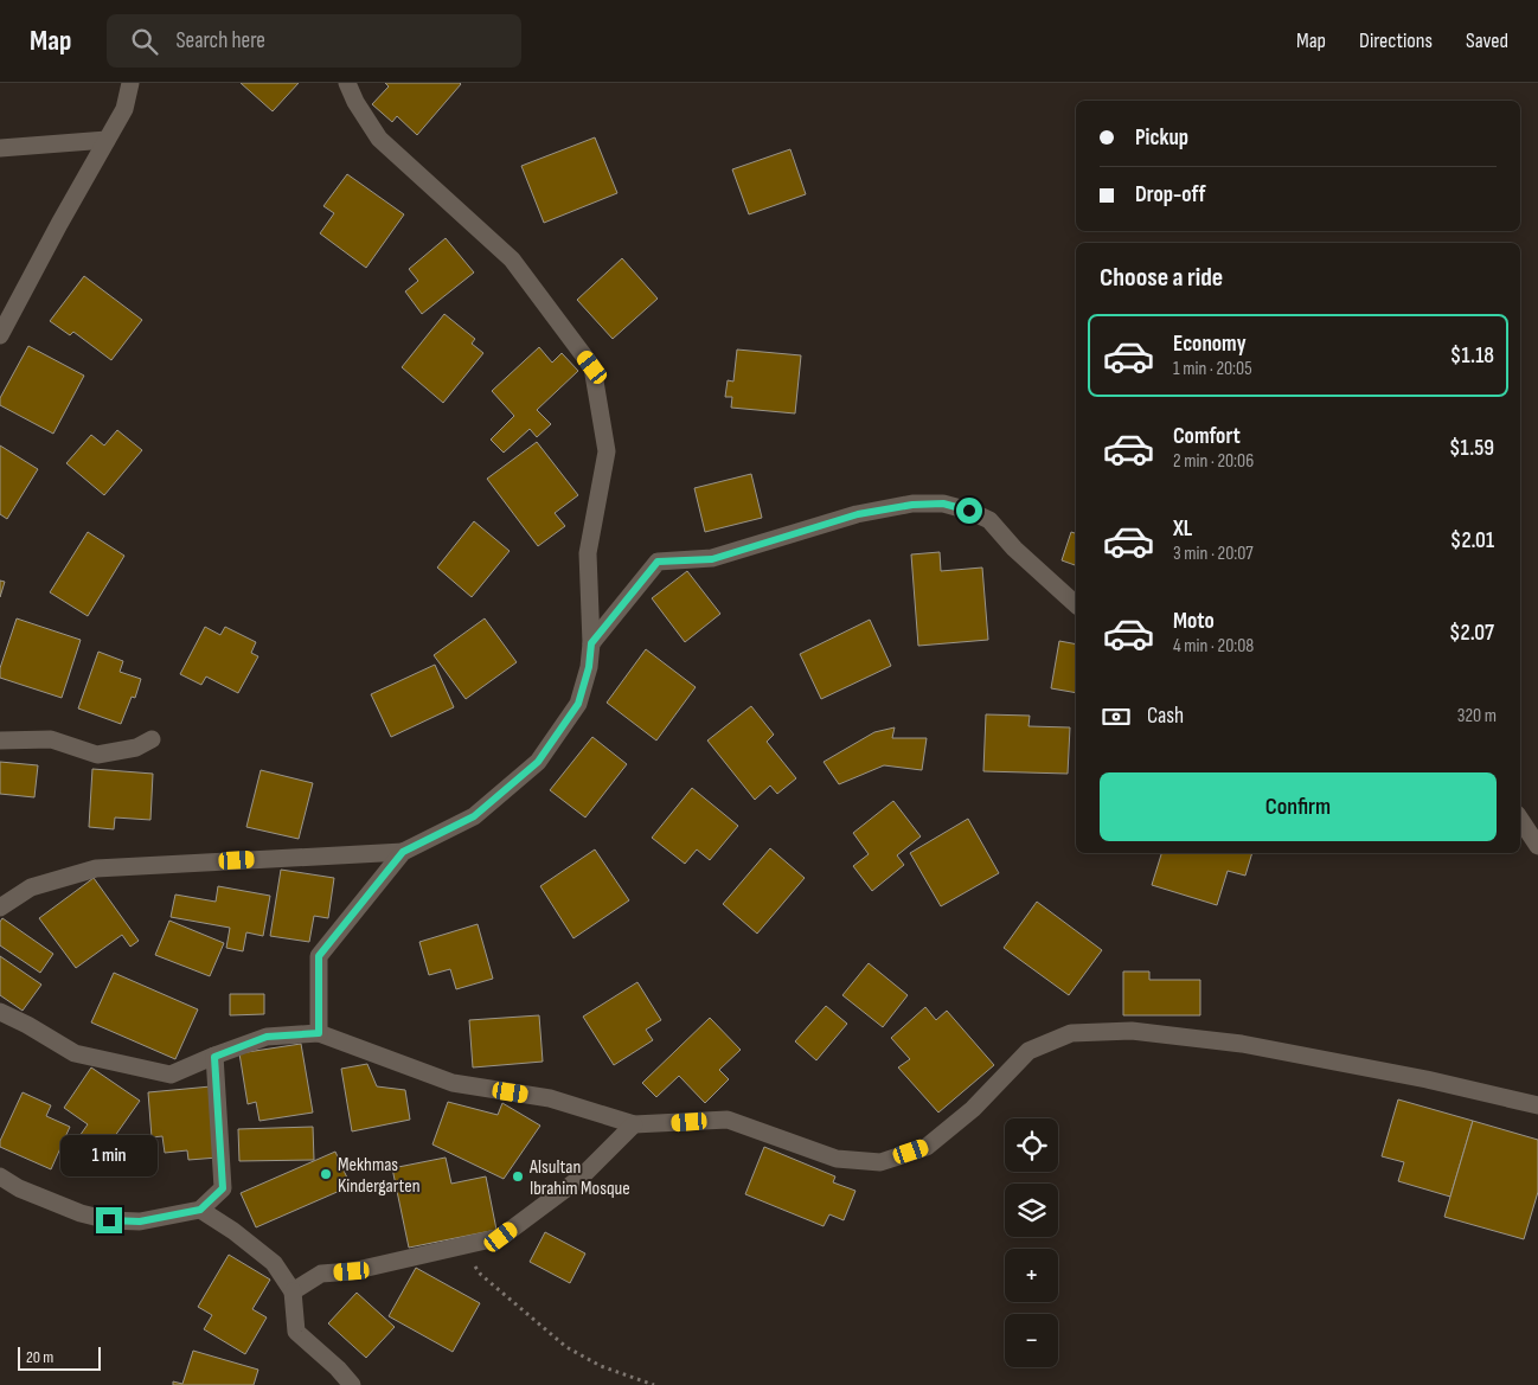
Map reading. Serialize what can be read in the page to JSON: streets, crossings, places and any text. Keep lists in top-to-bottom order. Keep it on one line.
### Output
{"places":["Mekhmas Kindergarten","Alsultan Ibrahim Mosque"],"scale_bar":"20 m","page":{"header":"Map","search":"Search here","nav":["Map","Directions","Saved"],"banner":["Pickup","Drop-off"],"heading":"Choose a ride","list":[{"name":"Economy","note":"1 min · 20:05","value":"$1.18"},{"name":"Comfort","note":"2 min · 20:06","value":"$1.59"},{"name":"XL","note":"3 min · 20:07","value":"$2.01"},{"name":"Moto","note":"4 min · 20:08","value":"$2.07"}],"pay":["Cash","320 m"],"buttons":"Confirm","map_buttons":["+","−"],"bubble":"1 min","scale":"20 m"}}
